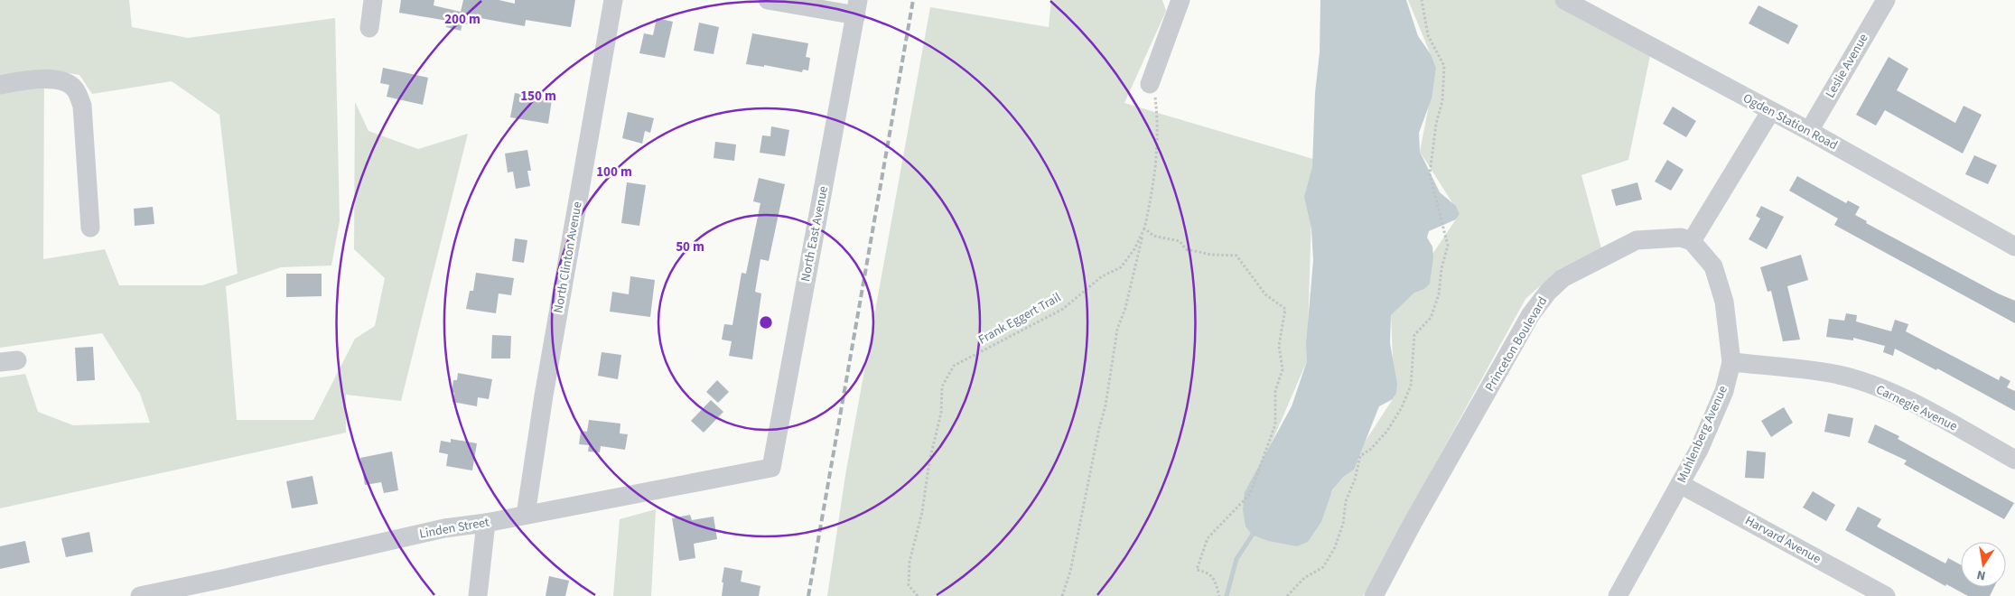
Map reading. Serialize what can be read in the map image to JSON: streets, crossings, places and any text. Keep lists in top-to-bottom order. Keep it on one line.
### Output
{"streets":{"street":["Leslie Avenue","Ogden Station Road","North East Avenue","North Clinton Avenue","Princeton Boulevard","Carnegie Avenue","Muhlenberg Avenue","Linden Street","Harvard Avenue"],"path":["Frank Eggert Trail"]},"crossings":[["Leslie Avenue","Ogden Station Road"],["North East Avenue","Linden Street"],["North Clinton Avenue","Linden Street"],["Princeton Boulevard","Muhlenberg Avenue"],["Carnegie Avenue","Muhlenberg Avenue"],["Muhlenberg Avenue","Harvard Avenue"]],"north":"bottom","rings":["200 m","150 m","100 m","50 m"]}
